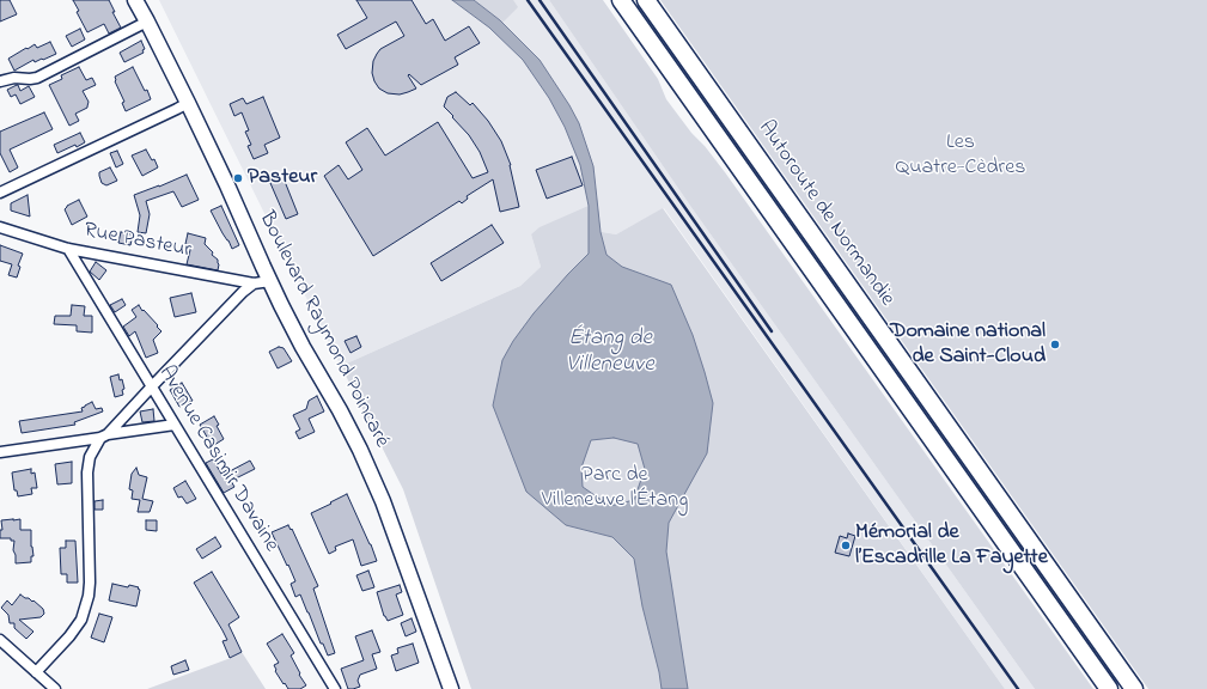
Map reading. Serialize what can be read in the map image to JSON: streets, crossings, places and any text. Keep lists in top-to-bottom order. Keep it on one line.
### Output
{"streets":{"highway":["Autoroute de Normandie"],"main road":["Boulevard Raymond Poincaré"],"street":["Rue Pasteur","Avenue Casimir Davaine"]},"crossings":[["Rue Pasteur","Boulevard Raymond Poincaré"],["Rue Pasteur","Avenue Casimir Davaine"]],"water":["Étang de Villeneuve"],"parks":["Les Quatre-Cèdres","Parc de Villeneuve l'Étang"],"places":["Pasteur","Domaine national de Saint-Cloud","Mémorial de l’Escadrille La Fayette"]}
